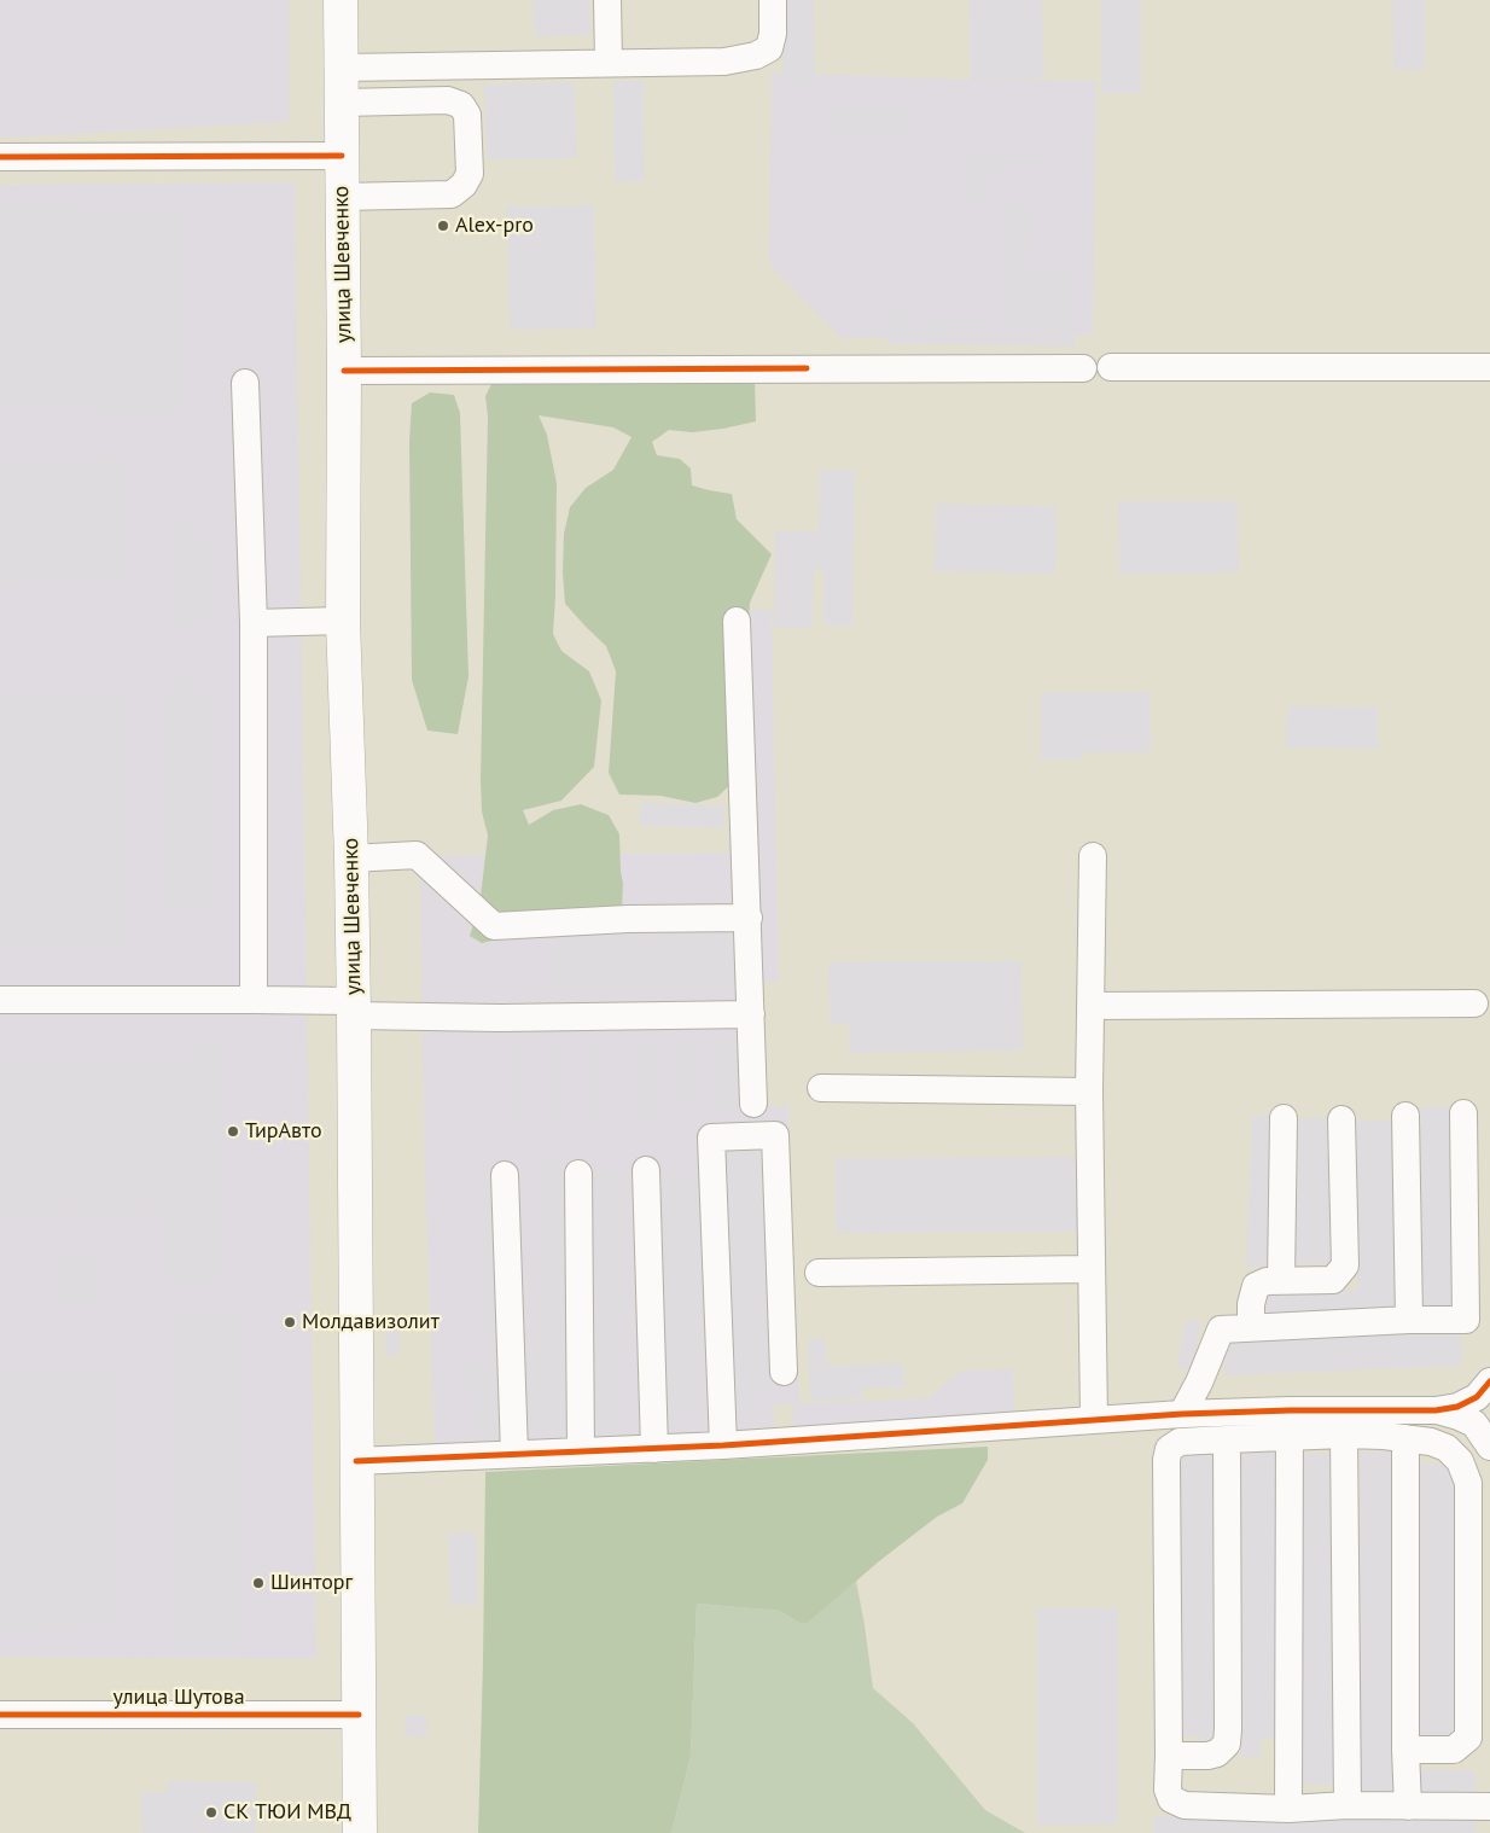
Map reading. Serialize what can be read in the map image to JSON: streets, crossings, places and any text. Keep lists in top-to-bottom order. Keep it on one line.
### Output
{"streets":{"highway":["улица Шевченко"],"street":["улица Шутова"]},"crossings":[["улица Шевченко","улица Шутова"]],"places":["Alex-pro","ТирАвто","Молдавизолит","Шинторг","СК ТЮИ МВД"]}
